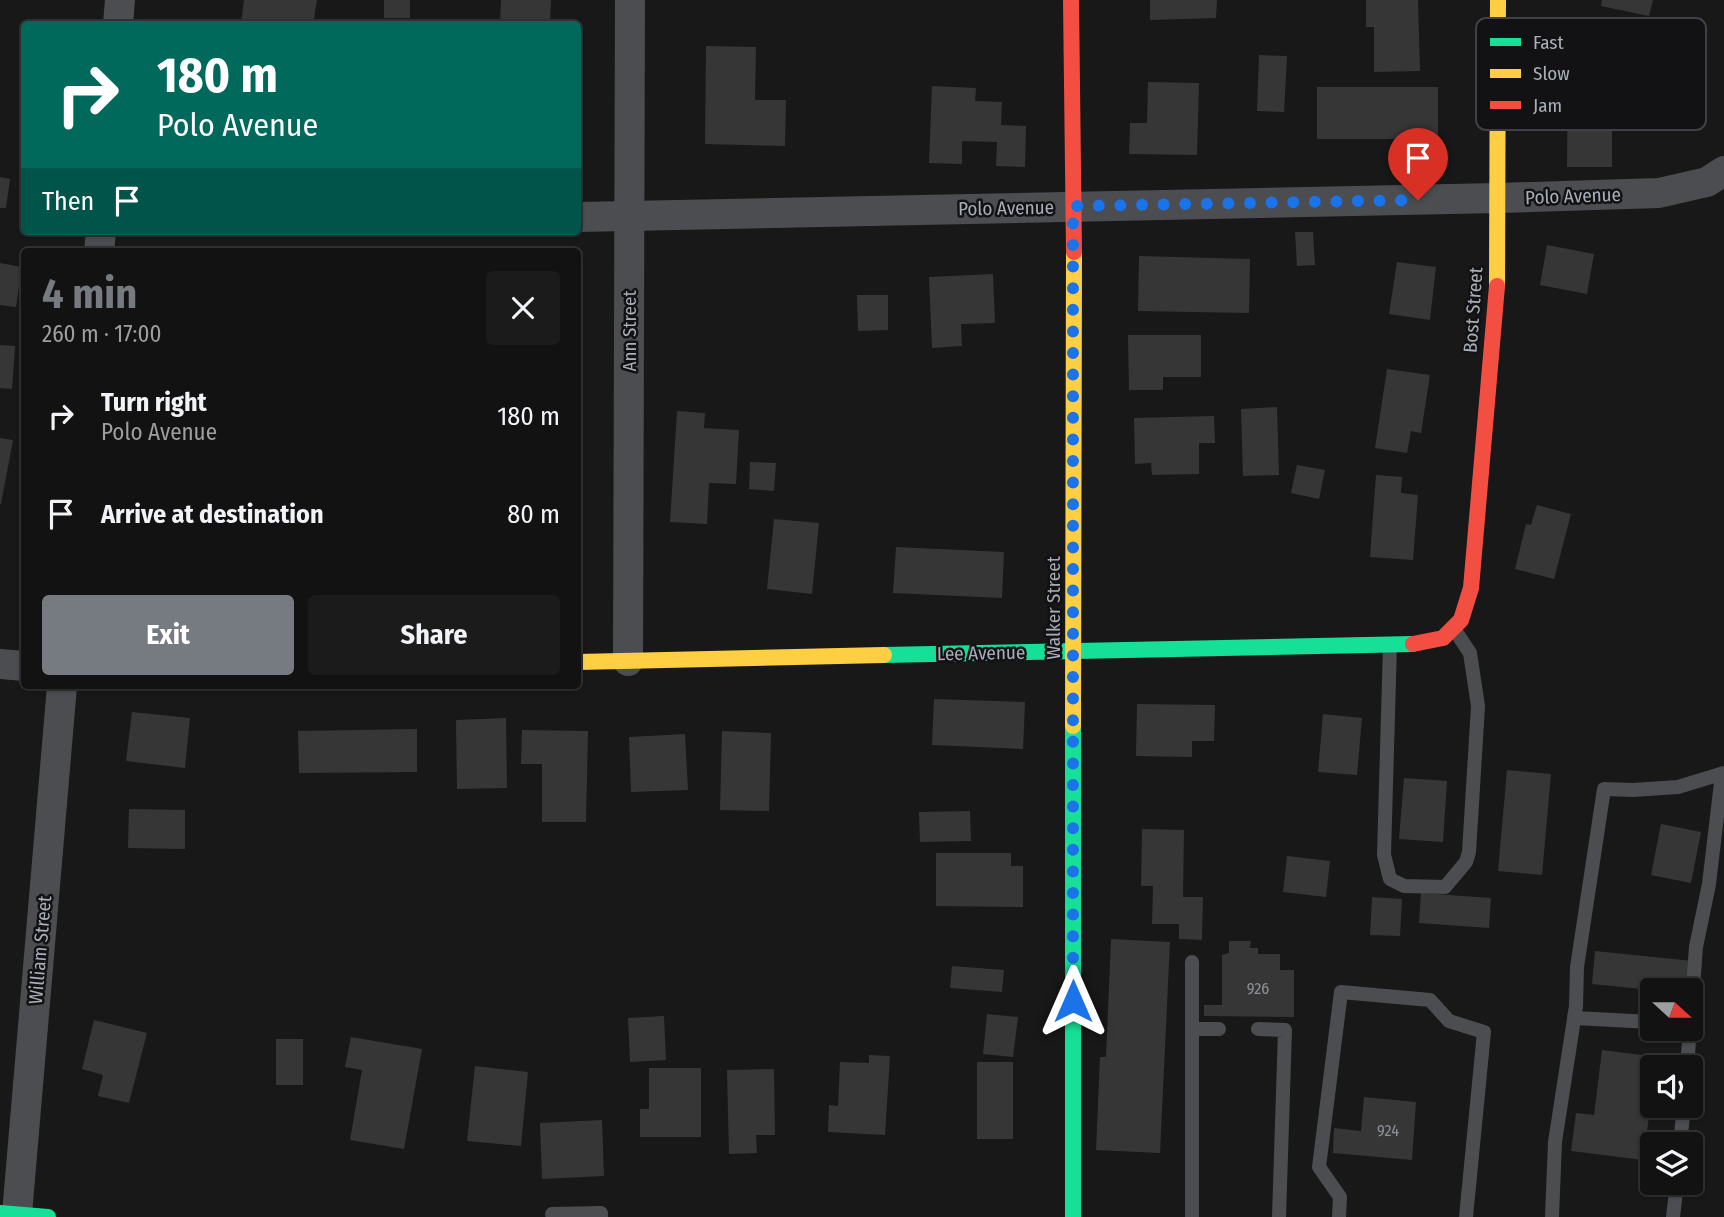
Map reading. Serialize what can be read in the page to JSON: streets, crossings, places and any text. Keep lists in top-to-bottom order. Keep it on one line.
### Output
{"streets":{"street":["Polo Avenue","Bost Street","Ann Street","Walker Street","Lee Avenue","William Street"]},"crossings":[["Polo Avenue","Bost Street"],["Polo Avenue","Ann Street"],["Polo Avenue","Walker Street"],["Bost Street","Lee Avenue"],["Ann Street","Lee Avenue"],["Walker Street","Lee Avenue"]],"house_numbers":["926","924"],"legend":["Fast","Slow","Jam"],"north":"right","page":{"turn":["180 m","Polo Avenue"],"then":"Then","heading":["4 min","260 m · 17:00"],"list":[{"name":"Turn right","note":"Polo Avenue","value":"180 m"},{"name":"Arrive at destination","value":"80 m"}],"buttons":["Exit","Share"]}}
